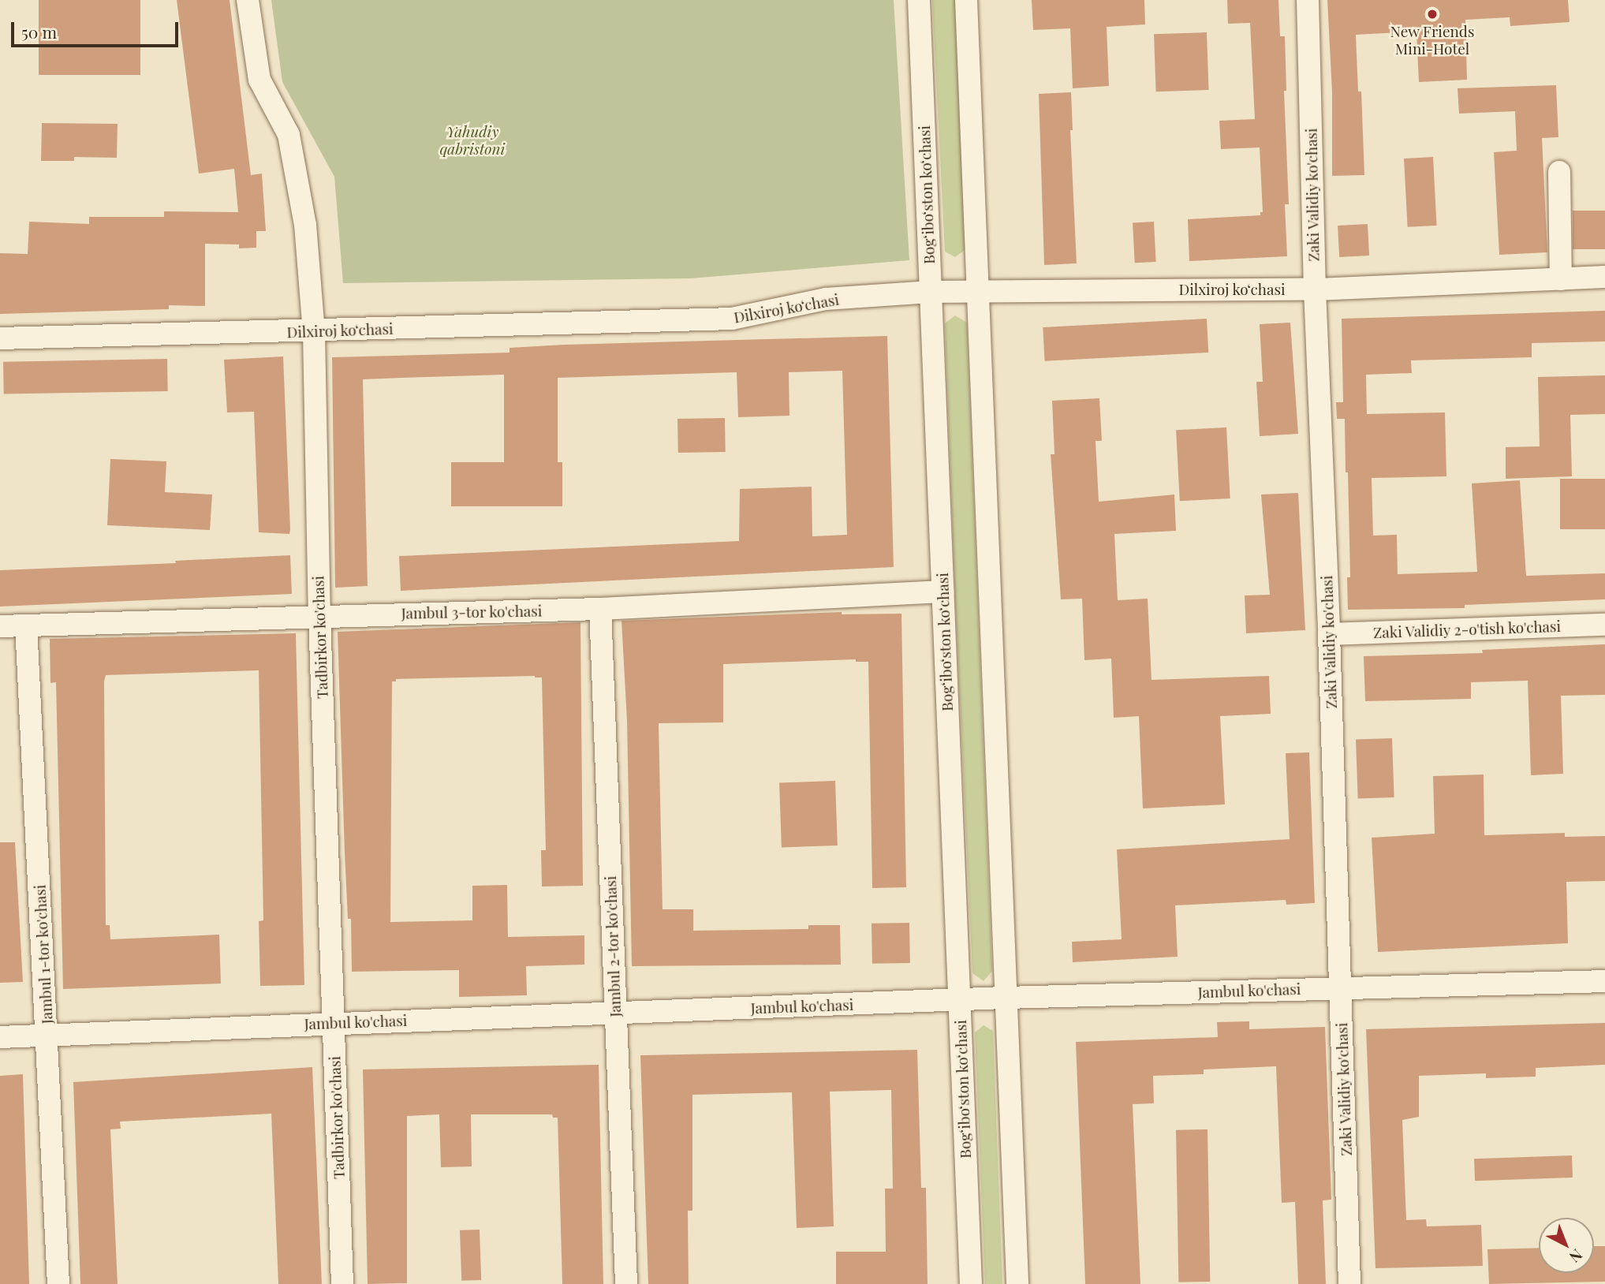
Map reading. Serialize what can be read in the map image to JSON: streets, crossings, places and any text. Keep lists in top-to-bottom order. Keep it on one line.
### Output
{"streets":{"street":["Bogʻiboʻston koʻchasi","Zaki Validiy ko'chasi","Dilxiroj ko‘chasi","Jambul 3-tor ko'chasi","Zaki Validiy 2-o'tish ko'chasi","Tadbirkor ko'chasi","Jambul 2-tor ko'chasi","Jambul 1-tor ko'chasi","Jambul ko'chasi"]},"crossings":[["Bogʻiboʻston koʻchasi","Dilxiroj ko‘chasi"],["Bogʻiboʻston koʻchasi","Jambul 3-tor ko'chasi"],["Bogʻiboʻston koʻchasi","Jambul ko'chasi"],["Zaki Validiy ko'chasi","Dilxiroj ko‘chasi"],["Zaki Validiy ko'chasi","Zaki Validiy 2-o'tish ko'chasi"],["Zaki Validiy ko'chasi","Jambul ko'chasi"],["Dilxiroj ko‘chasi","Tadbirkor ko'chasi"],["Jambul 3-tor ko'chasi","Tadbirkor ko'chasi"],["Jambul 3-tor ko'chasi","Jambul 2-tor ko'chasi"],["Jambul 3-tor ko'chasi","Jambul 1-tor ko'chasi"],["Tadbirkor ko'chasi","Jambul ko'chasi"],["Jambul 2-tor ko'chasi","Jambul ko'chasi"],["Jambul 1-tor ko'chasi","Jambul ko'chasi"]],"parks":["Yahudiy qabristoni"],"places":["New Friends Mini-Hotel"],"scale_bar":"50 m","north":"bottom right"}
